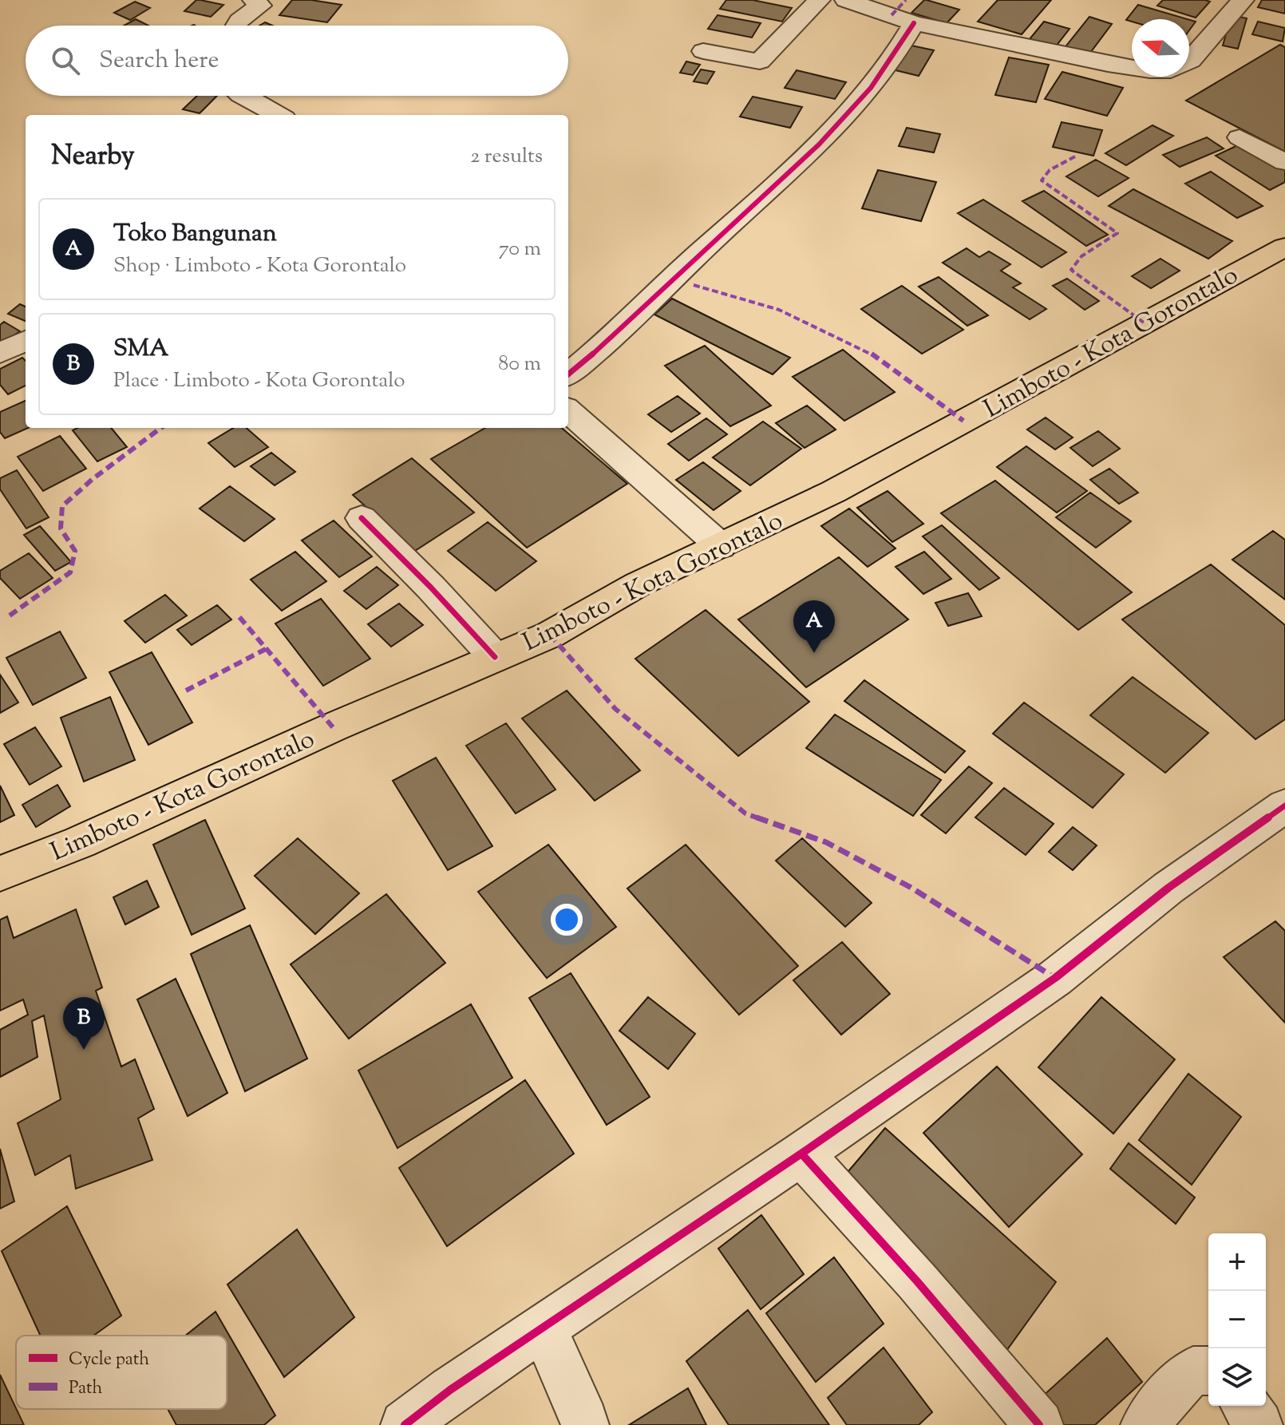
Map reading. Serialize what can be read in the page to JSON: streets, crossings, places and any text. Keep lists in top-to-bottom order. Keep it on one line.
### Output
{"streets":{"highway":["Limboto - Kota Gorontalo"]},"legend":["Cycle path","Path"],"north":"left","page":{"search":"Search here","heading":["Nearby","2 results"],"list":[{"mark":"A","name":"Toko Bangunan","note":"Shop · Limboto - Kota Gorontalo","value":"70 m"},{"mark":"B","name":"SMA","note":"Place · Limboto - Kota Gorontalo","value":"80 m"}],"pins":["A","B"],"map_buttons":["+","−"]}}
